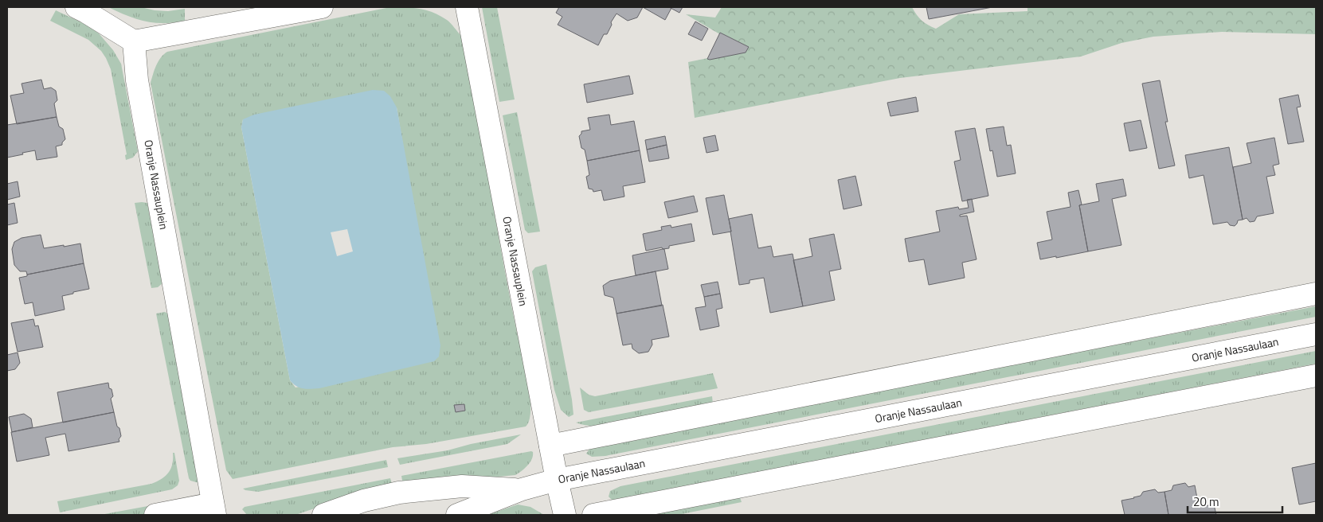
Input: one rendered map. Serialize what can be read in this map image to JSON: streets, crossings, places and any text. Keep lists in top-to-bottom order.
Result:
{
  "streets": {
    "street": ["Oranje Nassauplein", "Oranje Nassaulaan"]
  },
  "crossings": [
    ["Oranje Nassauplein", "Oranje Nassaulaan"]
  ],
  "scale_bar": "20 m"
}
